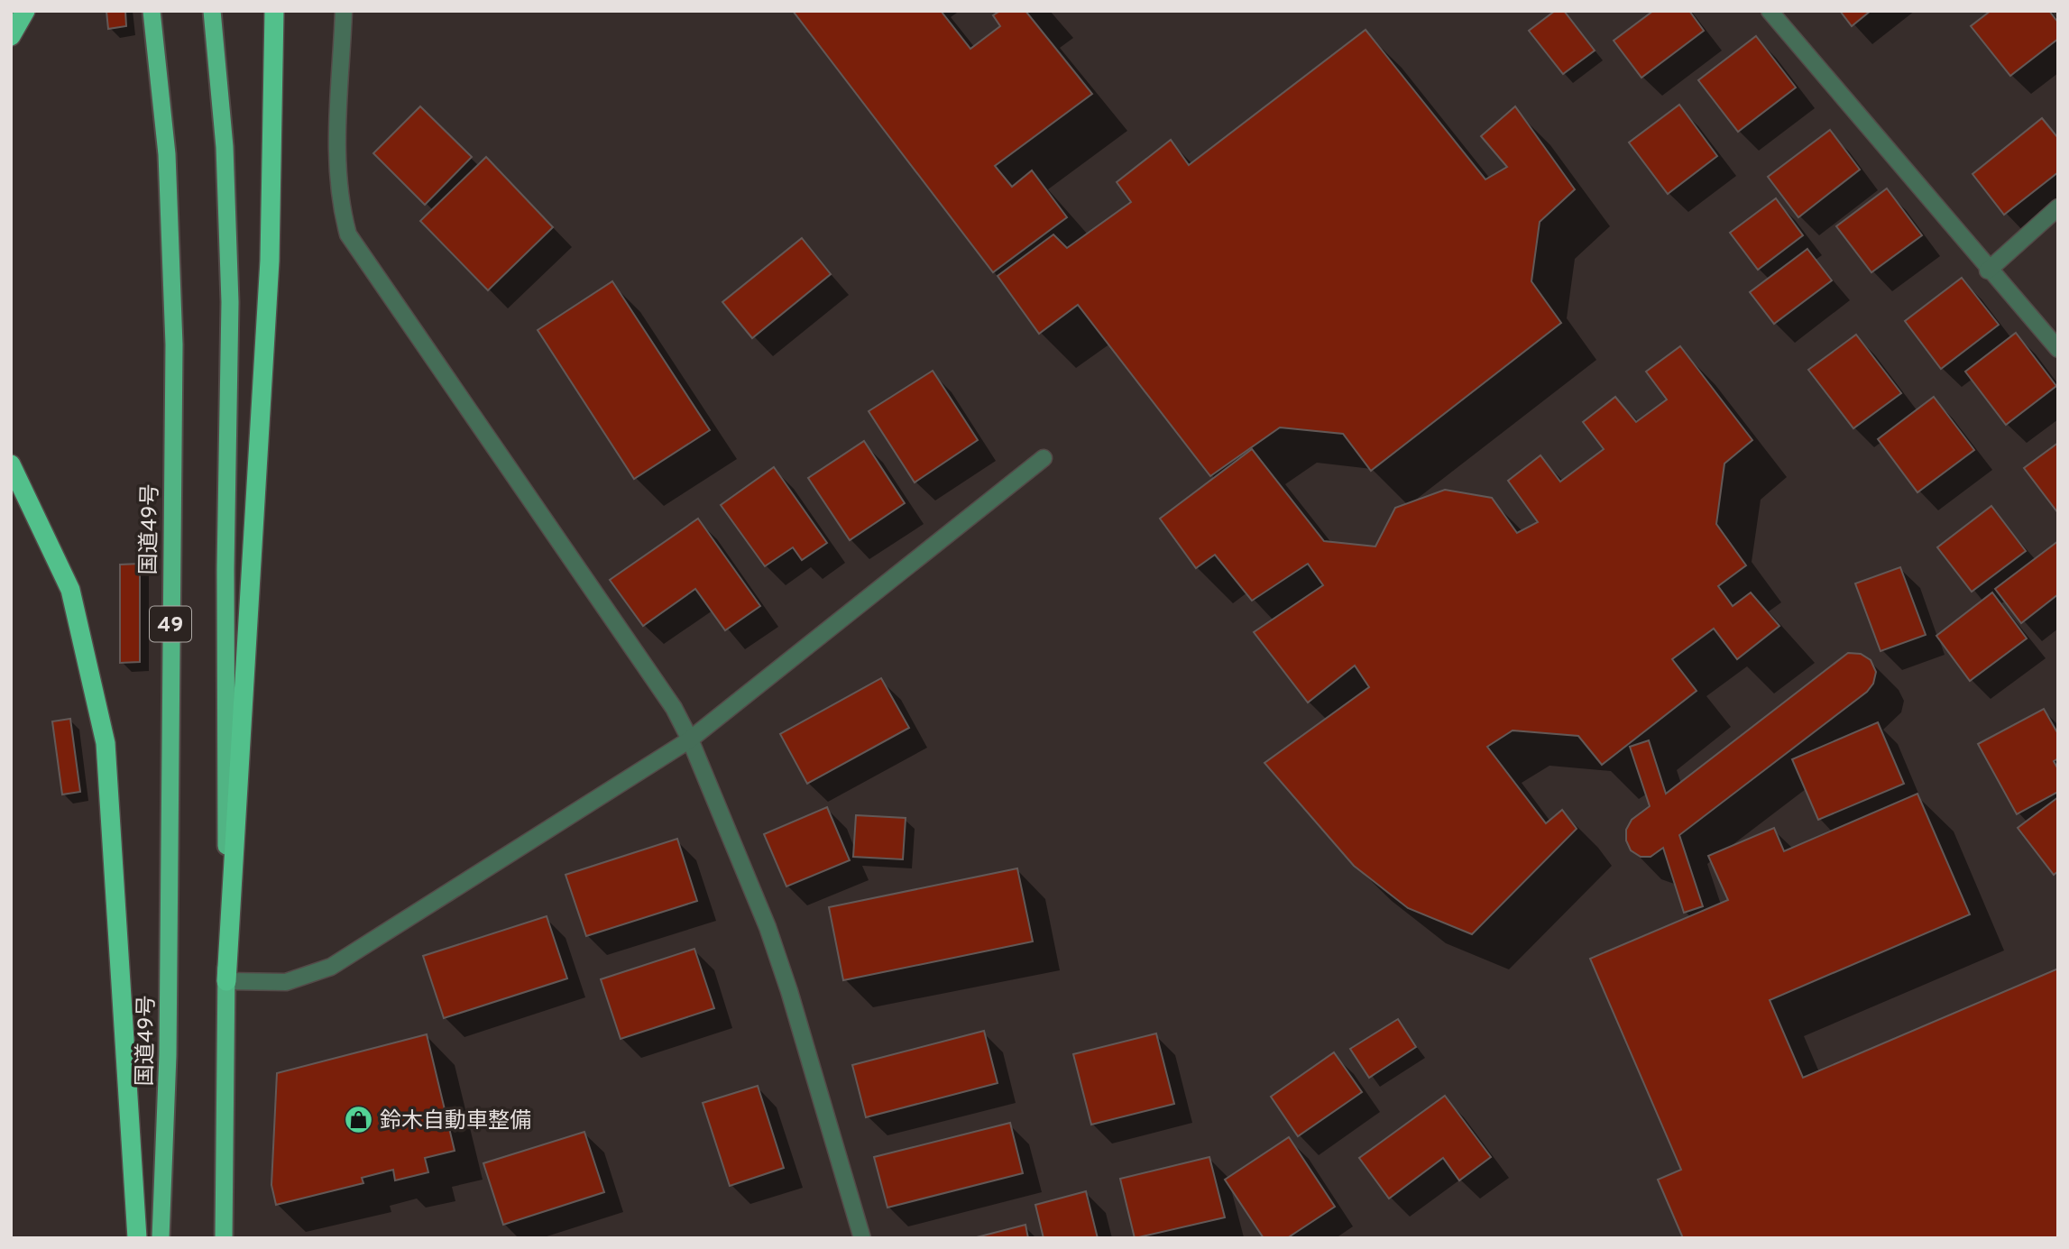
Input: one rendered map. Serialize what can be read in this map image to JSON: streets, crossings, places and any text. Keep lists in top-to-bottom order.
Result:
{
  "streets": {
    "highway": ["国道49号", "49"]
  },
  "places": {
    "shop": ["鈴木自動車整備"]
  }
}
